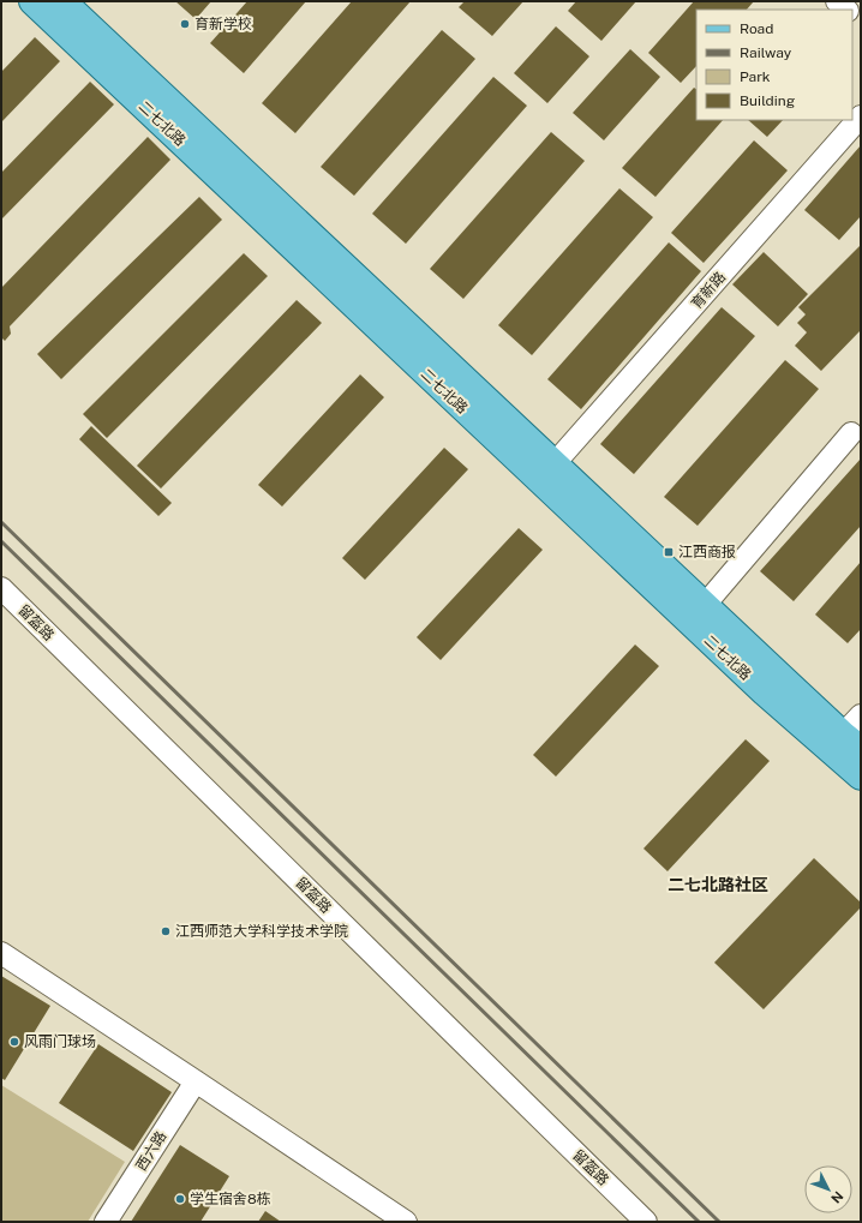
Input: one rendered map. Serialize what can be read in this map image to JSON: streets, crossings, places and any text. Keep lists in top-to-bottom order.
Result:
{
  "streets": {
    "main road": ["二七北路"],
    "street": ["育新路", "留盔路", "西六路"]
  },
  "crossings": [
    ["二七北路", "育新路"]
  ],
  "districts": ["二七北路社区"],
  "places": {
    "other": [
      "育新学校",
      "江西师范大学科学技术学院",
      "风雨门球场",
      "学生宿舍8栋"
    ],
    "transit": ["江西商报"]
  },
  "legend": [
    "Road",
    "Railway",
    "Park",
    "Building"
  ],
  "north": "bottom right"
}
